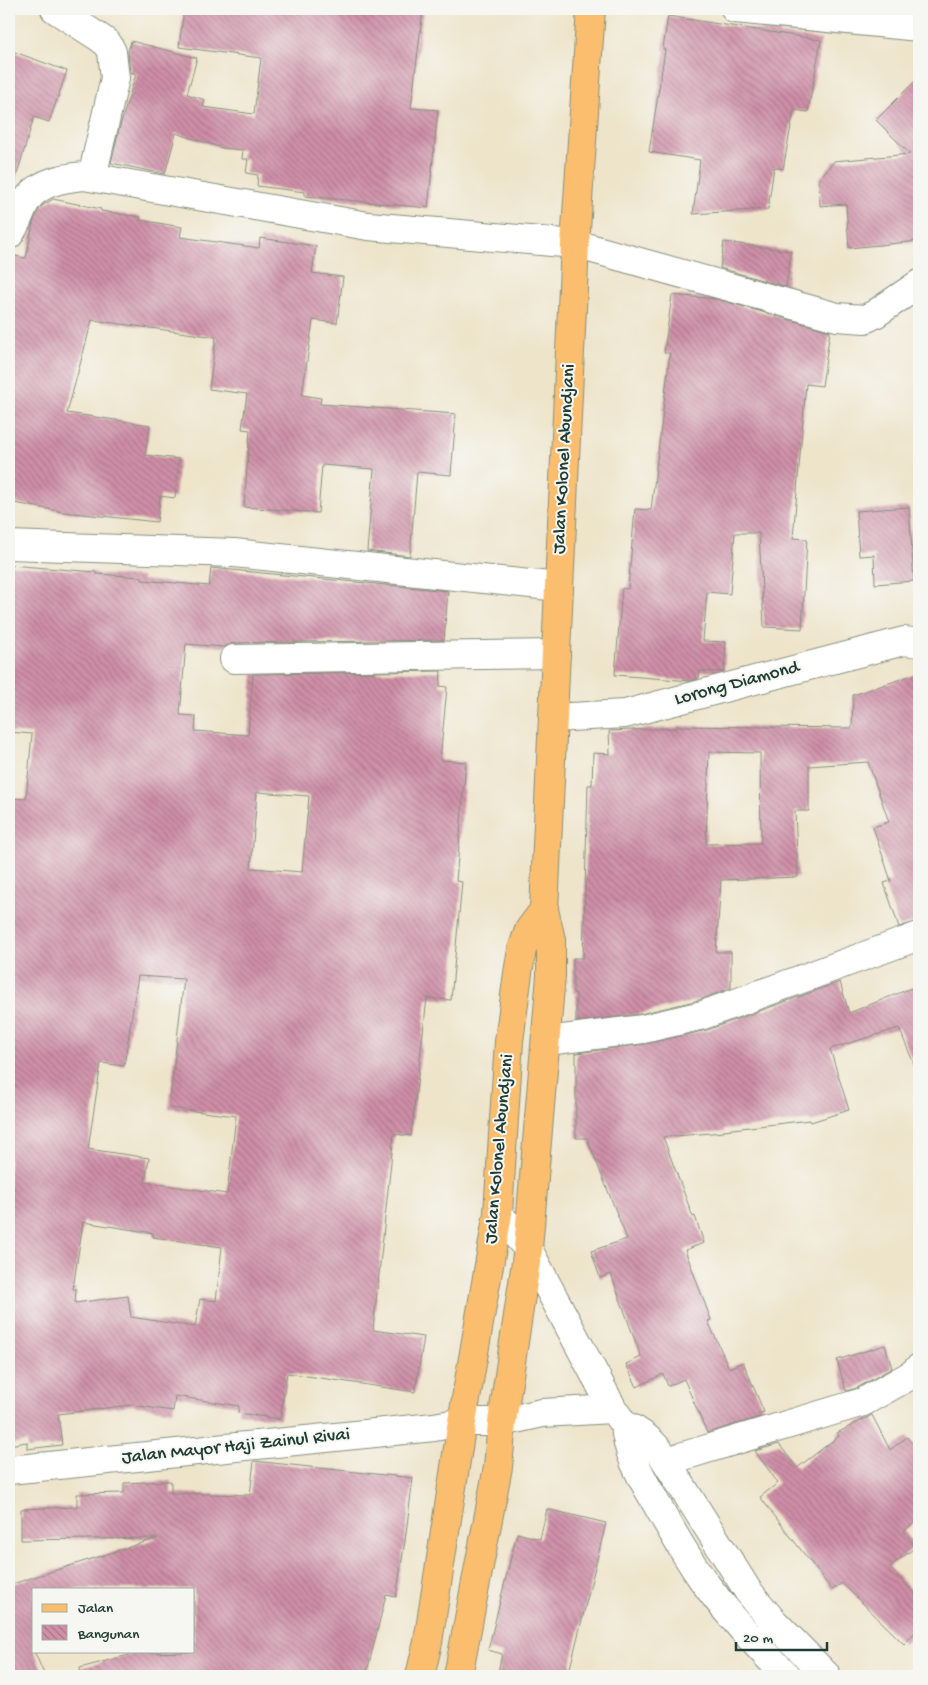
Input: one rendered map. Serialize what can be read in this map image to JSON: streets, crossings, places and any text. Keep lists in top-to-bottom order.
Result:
{
  "streets": {
    "main road": ["Jalan Kolonel Abundjani"],
    "street": ["Lorong Diamond", "Jalan Mayor Haji Zainul Rivai"]
  },
  "crossings": [
    ["Jalan Kolonel Abundjani", "Lorong Diamond"],
    ["Jalan Kolonel Abundjani", "Jalan Mayor Haji Zainul Rivai"]
  ],
  "legend": ["Jalan", "Bangunan"],
  "scale_bar": "20 m"
}
